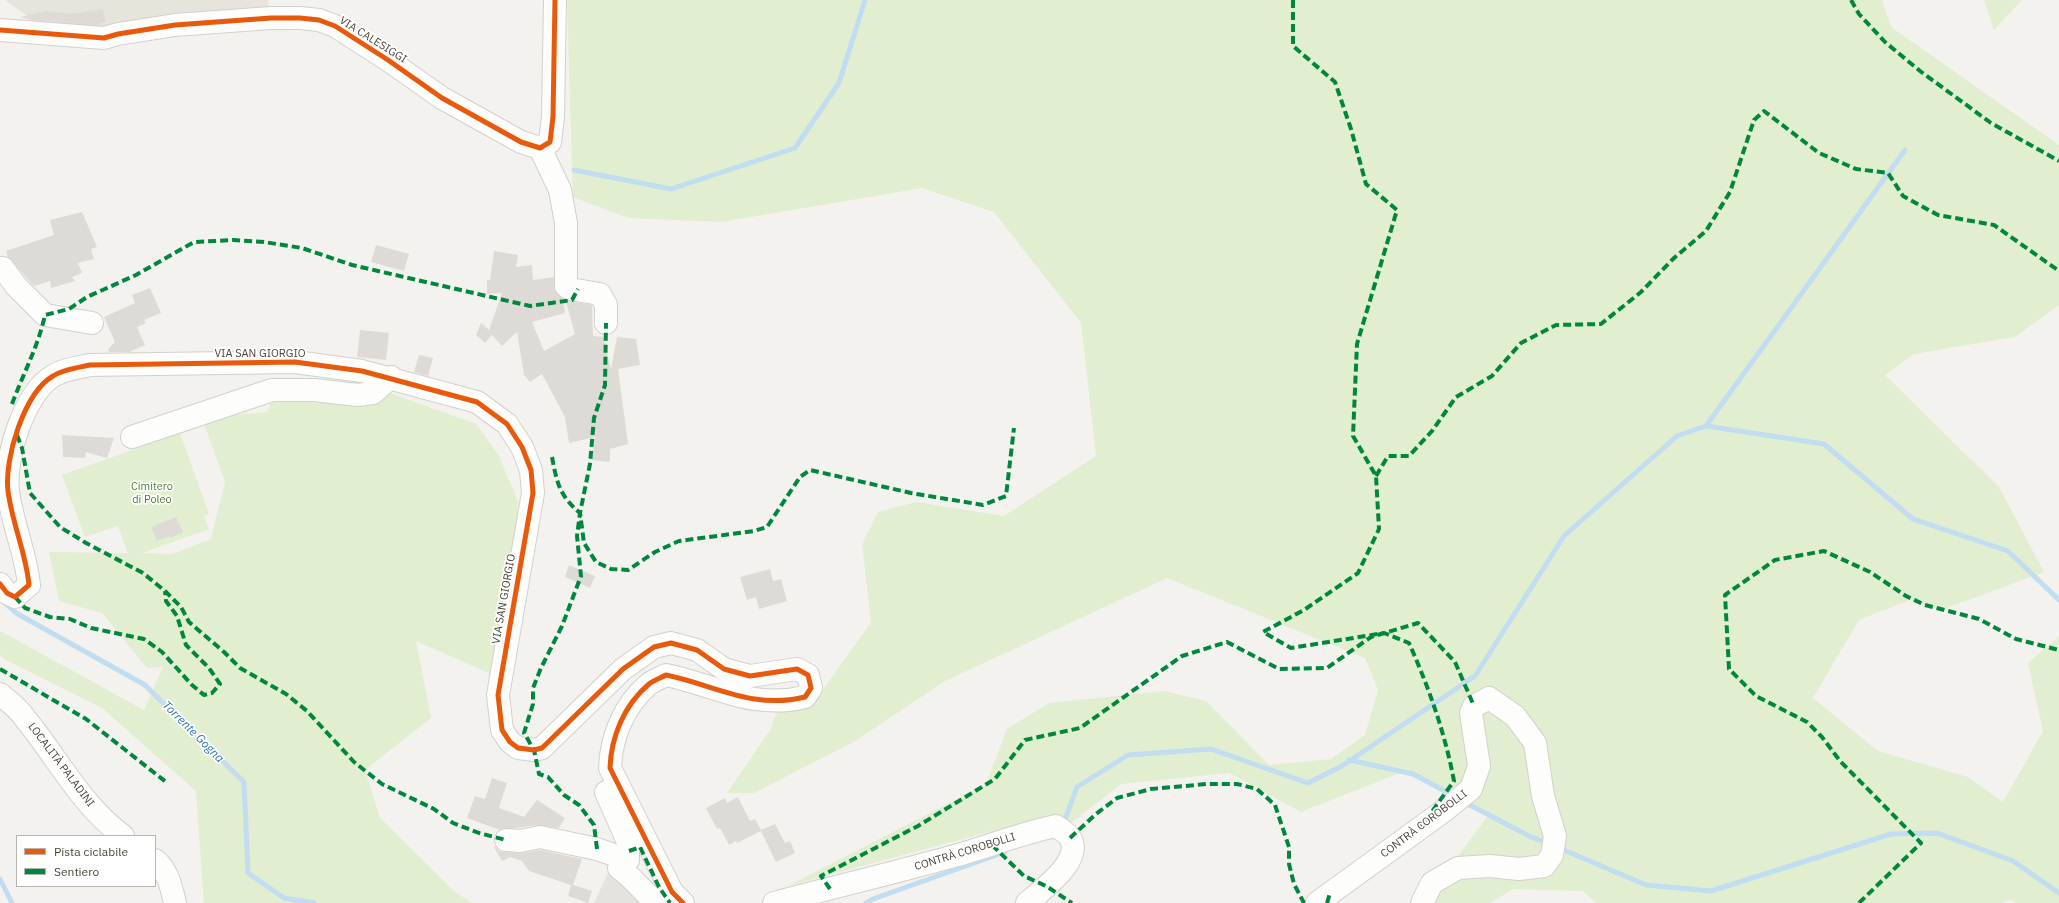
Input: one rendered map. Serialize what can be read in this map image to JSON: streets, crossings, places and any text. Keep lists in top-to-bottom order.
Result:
{
  "streets": {
    "street": [
      "VIA CALESIGGI",
      "VIA SAN GIORGIO",
      "LOCALITÀ PALADINI",
      "CONTRÀ COROBOLLI"
    ]
  },
  "water": ["Torrente Gogna"],
  "parks": ["Cimitero di Poleo"],
  "legend": ["Pista ciclabile", "Sentiero"]
}
